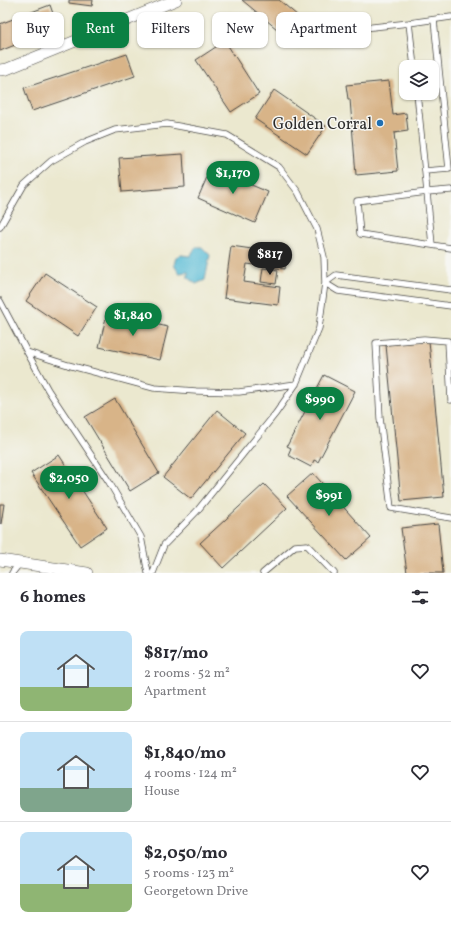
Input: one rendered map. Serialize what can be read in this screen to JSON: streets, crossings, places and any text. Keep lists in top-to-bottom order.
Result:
{
  "places": ["Golden Corral"],
  "page": {
    "chip": [
      "Buy",
      "Rent",
      "Filters",
      "New",
      "Apartment"
    ],
    "price": [
      "$1,170",
      "$817",
      "$1,840",
      "$990",
      "$2,050",
      "$991"
    ],
    "heading": "6 homes",
    "list": [
      {
        "name": "$817/mo",
        "note": "2 rooms · 52 m² · Apartment"
      },
      {
        "name": "$1,840/mo",
        "note": "4 rooms · 124 m² · House"
      },
      {
        "name": "$2,050/mo",
        "note": "5 rooms · 123 m² · Georgetown Drive"
      }
    ]
  }
}
